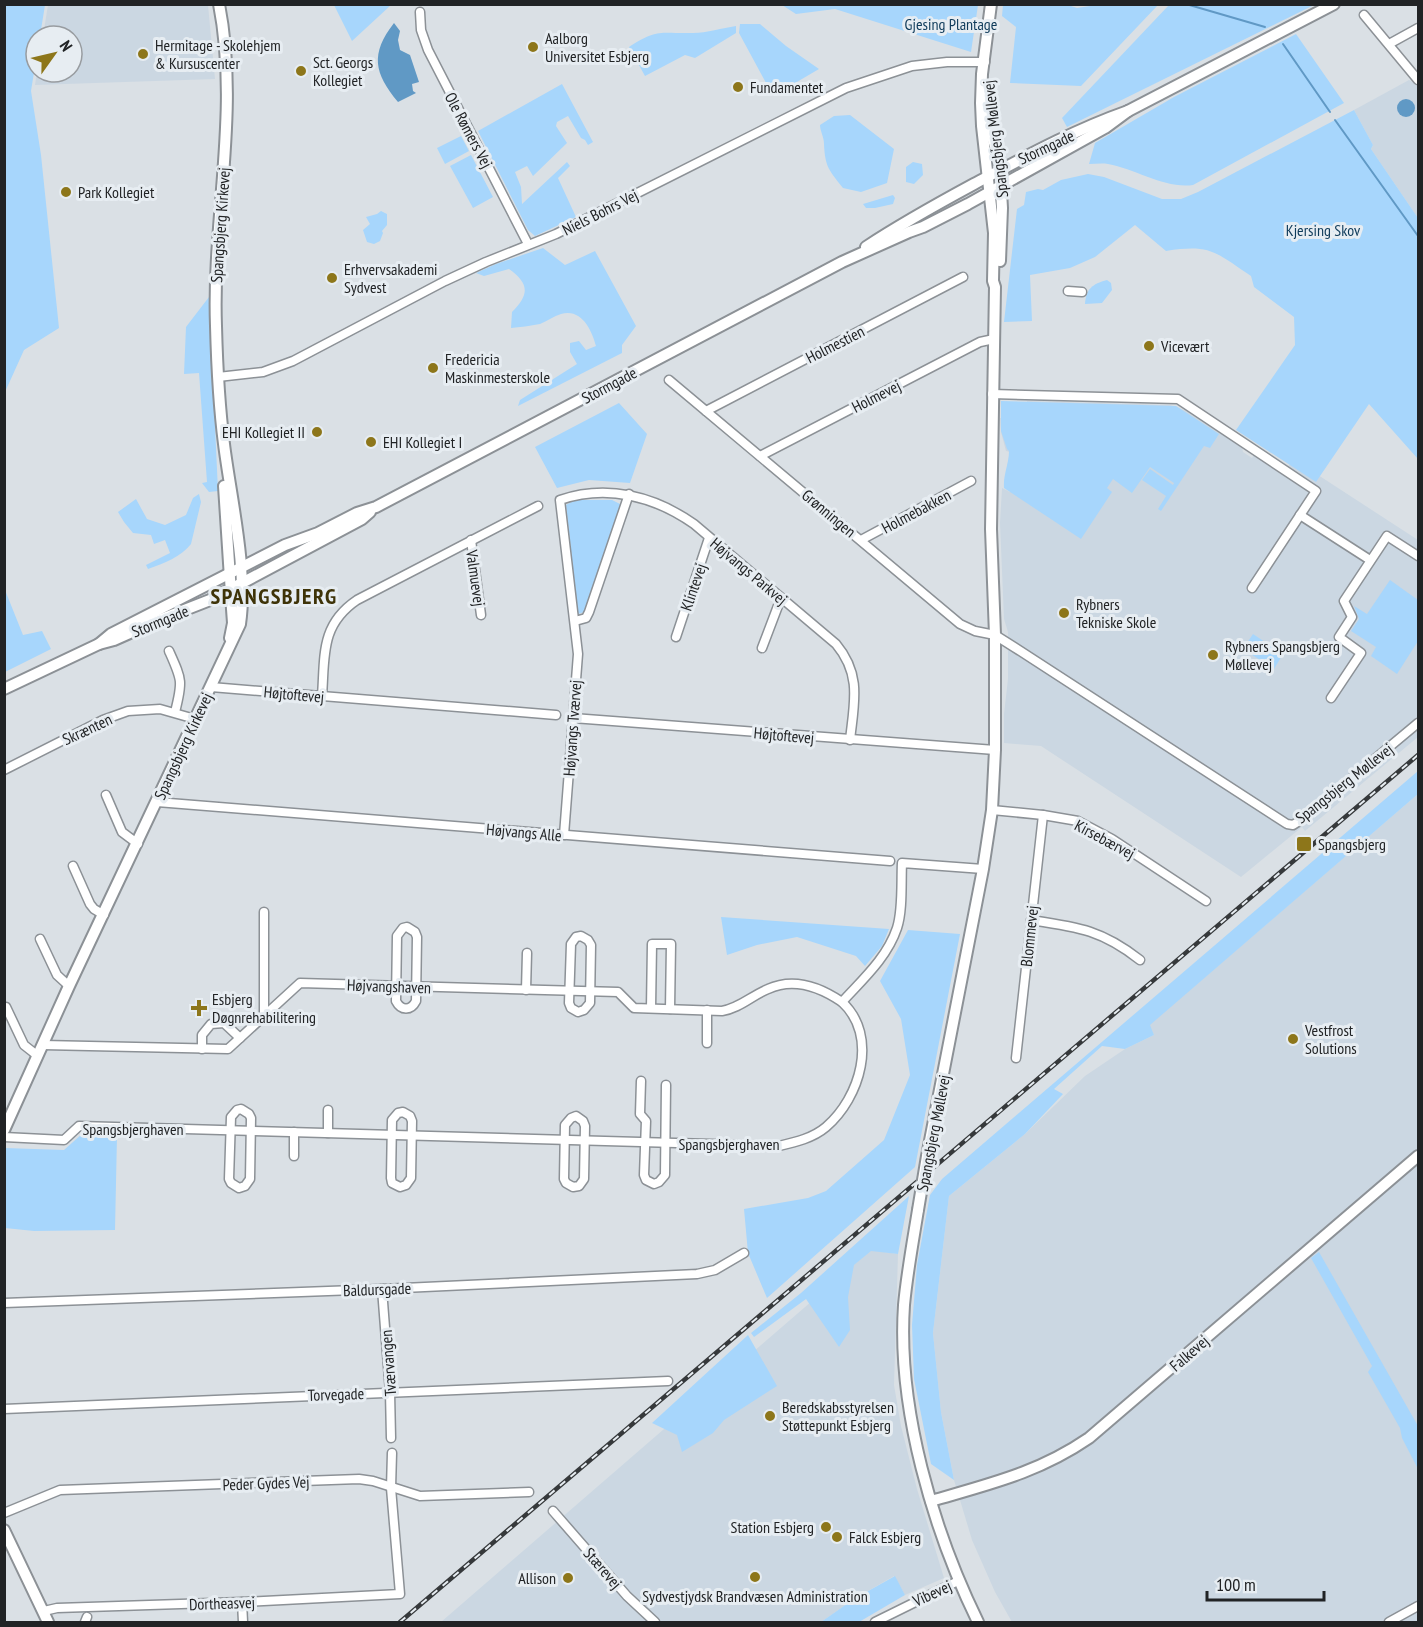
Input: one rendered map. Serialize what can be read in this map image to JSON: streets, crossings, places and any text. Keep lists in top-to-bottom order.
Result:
{
  "streets": {
    "street": [
      "Ole Rømers Vej",
      "Spangsbjerg Møllevej",
      "Stormgade",
      "Niels Bohrs Vej",
      "Spangsbjerg Kirkevej",
      "Holmestien",
      "Holmevej",
      "Holmebakken",
      "Grønningen",
      "Højvangs Parkvej",
      "Valmuevej",
      "Klintevej",
      "Højtoftevej",
      "Højvangs Tværvej",
      "Skrænten",
      "Højvangs Alle",
      "Kirsebærvej",
      "Blommevej",
      "Højvangshaven",
      "Spangsbjerghaven",
      "Baldursgade",
      "Falkevej",
      "Tværvangen",
      "Torvegade",
      "Peder Gydes Vej",
      "Stærevej",
      "Vibevej",
      "Dortheasvej"
    ]
  },
  "crossings": [
    ["Ole Rømers Vej", "Niels Bohrs Vej"],
    ["Spangsbjerg Møllevej", "Stormgade"],
    ["Spangsbjerg Møllevej", "Niels Bohrs Vej"],
    ["Spangsbjerg Møllevej", "Holmevej"],
    ["Spangsbjerg Møllevej", "Grønningen"],
    ["Spangsbjerg Møllevej", "Højtoftevej"],
    ["Spangsbjerg Møllevej", "Kirsebærvej"],
    ["Spangsbjerg Møllevej", "Falkevej"],
    ["Spangsbjerg Møllevej", "Vibevej"],
    ["Stormgade", "Spangsbjerg Kirkevej"],
    ["Niels Bohrs Vej", "Spangsbjerg Kirkevej"],
    ["Spangsbjerg Kirkevej", "Højtoftevej"],
    ["Spangsbjerg Kirkevej", "Skrænten"],
    ["Spangsbjerg Kirkevej", "Højvangs Alle"],
    ["Spangsbjerg Kirkevej", "Højvangshaven"],
    ["Holmestien", "Grønningen"],
    ["Holmevej", "Grønningen"],
    ["Holmebakken", "Grønningen"],
    ["Højvangs Parkvej", "Klintevej"],
    ["Højvangs Parkvej", "Højtoftevej"],
    ["Højvangs Parkvej", "Højvangs Tværvej"],
    ["Højtoftevej", "Højvangs Tværvej"],
    ["Højvangs Tværvej", "Højvangs Alle"],
    ["Kirsebærvej", "Blommevej"],
    ["Højvangshaven", "Spangsbjerghaven"],
    ["Baldursgade", "Tværvangen"],
    ["Tværvangen", "Torvegade"],
    ["Peder Gydes Vej", "Dortheasvej"]
  ],
  "districts": ["SPANGSBJERG"],
  "parks": ["Gjesing Plantage", "Kjersing Skov"],
  "places": {
    "other": [
      "Aalborg Universitet Esbjerg",
      "Hermitage - Skolehjem & Kursuscenter",
      "Sct. Georgs Kollegiet",
      "Fundamentet",
      "Park Kollegiet",
      "Erhvervsakademi Sydvest",
      "Vicevært",
      "Fredericia Maskinmesterskole",
      "EHI Kollegiet II",
      "EHI Kollegiet I",
      "Rybners Tekniske Skole",
      "Rybners Spangsbjerg Møllevej",
      "Vestfrost Solutions",
      "Beredskabsstyrelsen Støttepunkt Esbjerg",
      "Station Esbjerg",
      "Falck Esbjerg",
      "Sydvestjydsk Brandvæsen Administration",
      "Allison"
    ],
    "transit": ["Spangsbjerg"],
    "health": ["Esbjerg Døgnrehabilitering"]
  },
  "scale_bar": "100 m",
  "north": "top right"
}
